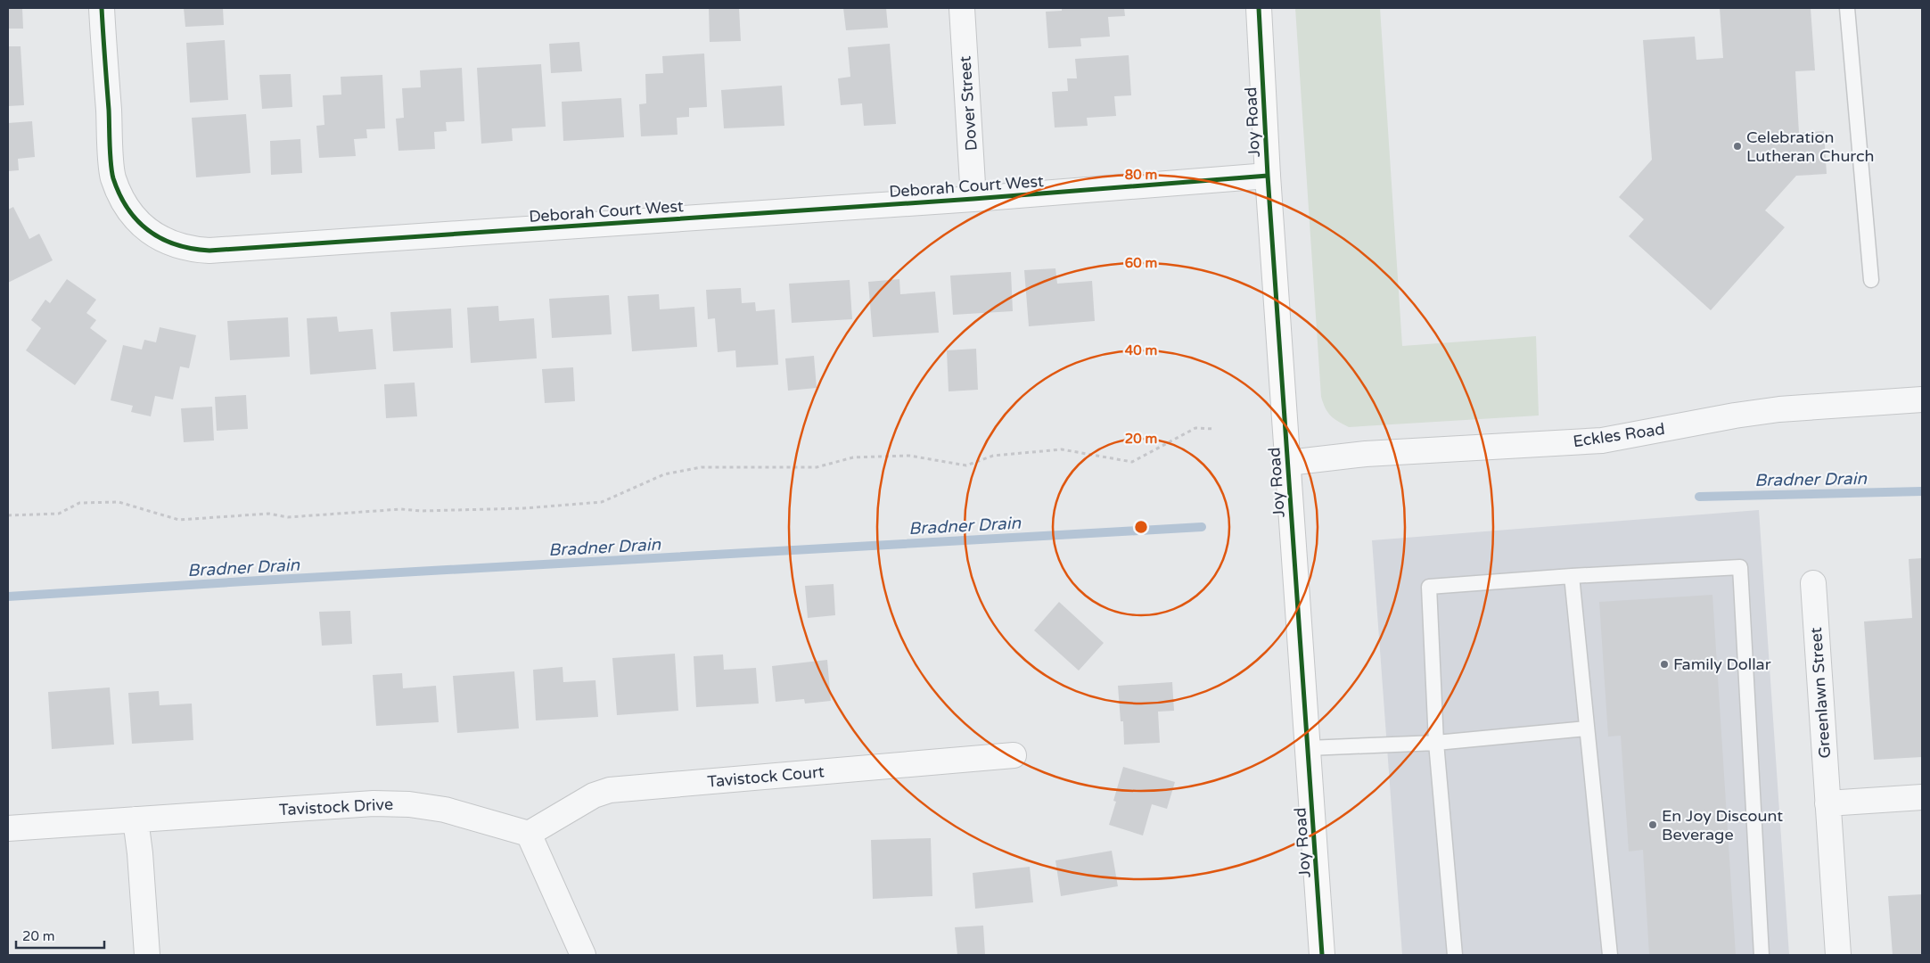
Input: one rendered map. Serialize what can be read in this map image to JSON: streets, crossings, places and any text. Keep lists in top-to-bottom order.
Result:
{
  "streets": {
    "street": [
      "Dover Street",
      "Joy Road",
      "Deborah Court West",
      "Eckles Road",
      "Greenlawn Street",
      "Tavistock Court",
      "Tavistock Drive"
    ]
  },
  "crossings": [
    ["Dover Street", "Deborah Court West"],
    ["Joy Road", "Deborah Court West"],
    ["Joy Road", "Eckles Road"],
    ["Tavistock Court", "Tavistock Drive"]
  ],
  "water": ["Bradner Drain"],
  "places": ["Celebration Lutheran Church", "Family Dollar", "En Joy Discount Beverage"],
  "scale_bar": "20 m",
  "rings": [
    "80 m",
    "60 m",
    "40 m",
    "20 m"
  ]
}
